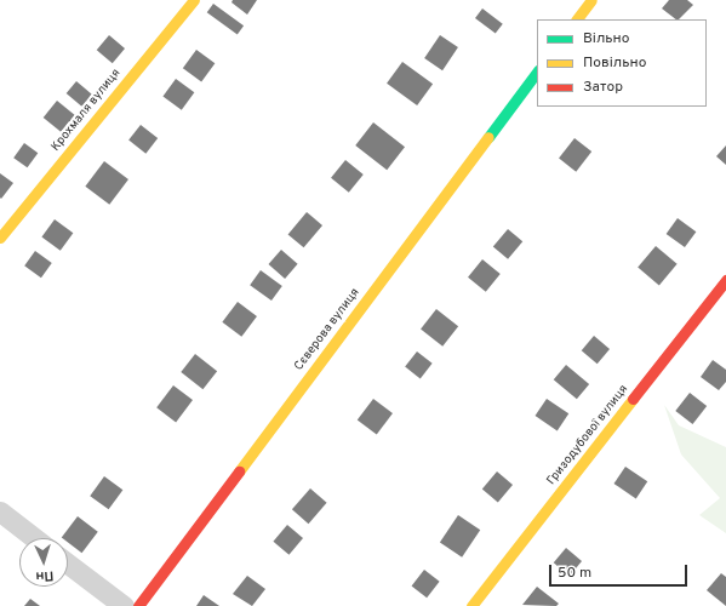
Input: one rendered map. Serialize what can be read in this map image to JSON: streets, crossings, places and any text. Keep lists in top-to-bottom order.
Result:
{
  "streets": {
    "street": ["Крохмаля вулиця", "Сєверова вулиця", "Гризодубової вулиця"]
  },
  "legend": ["Вільно", "Повільно", "Затор"],
  "scale_bar": "50 m",
  "north": "bottom"
}
